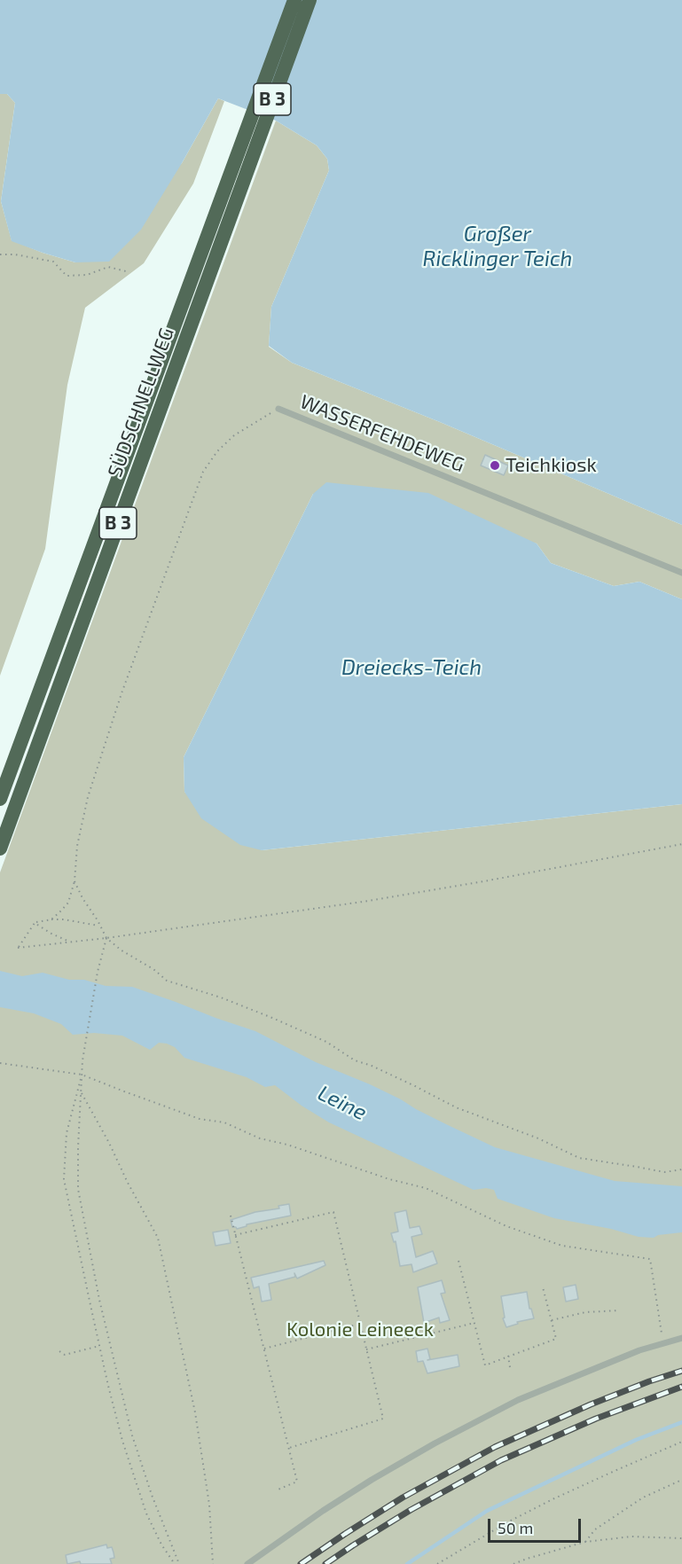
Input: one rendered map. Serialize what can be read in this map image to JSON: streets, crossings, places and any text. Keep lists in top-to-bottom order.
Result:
{
  "streets": {
    "highway": ["B 3", "SÜDSCHNELLWEG"],
    "lane": ["WASSERFEHDEWEG"]
  },
  "water": ["Großer Ricklinger Teich", "Dreiecks-Teich", "Leine"],
  "parks": ["Kolonie Leineeck"],
  "places": ["Teichkiosk"],
  "scale_bar": "50 m"
}
